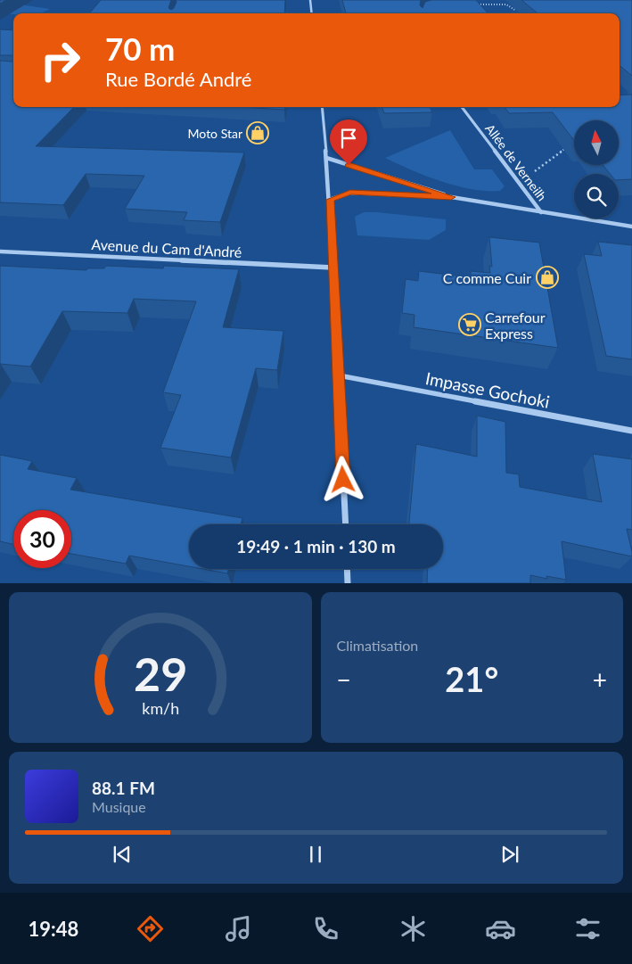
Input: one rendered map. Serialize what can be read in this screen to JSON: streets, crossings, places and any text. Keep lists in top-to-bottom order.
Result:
{
  "streets": {
    "street": ["Allée de Verneilh", "Avenue du Cam d'André", "Impasse Gochoki"]
  },
  "places": {
    "shop": ["Moto Star", "C comme Cuir"],
    "supermarket": ["Carrefour Express"]
  },
  "north": "top",
  "page": {
    "turn": ["70 m", "Rue Bordé André"],
    "limit": "30",
    "trip": "19:49 · 1 min · 130 m",
    "tile": "Climatisation",
    "heat": ["−", "21°", "+"],
    "song": ["88.1 FM", "Musique"],
    "tabs": "19:48",
    "gauge": ["29", "km/h"]
  }
}
